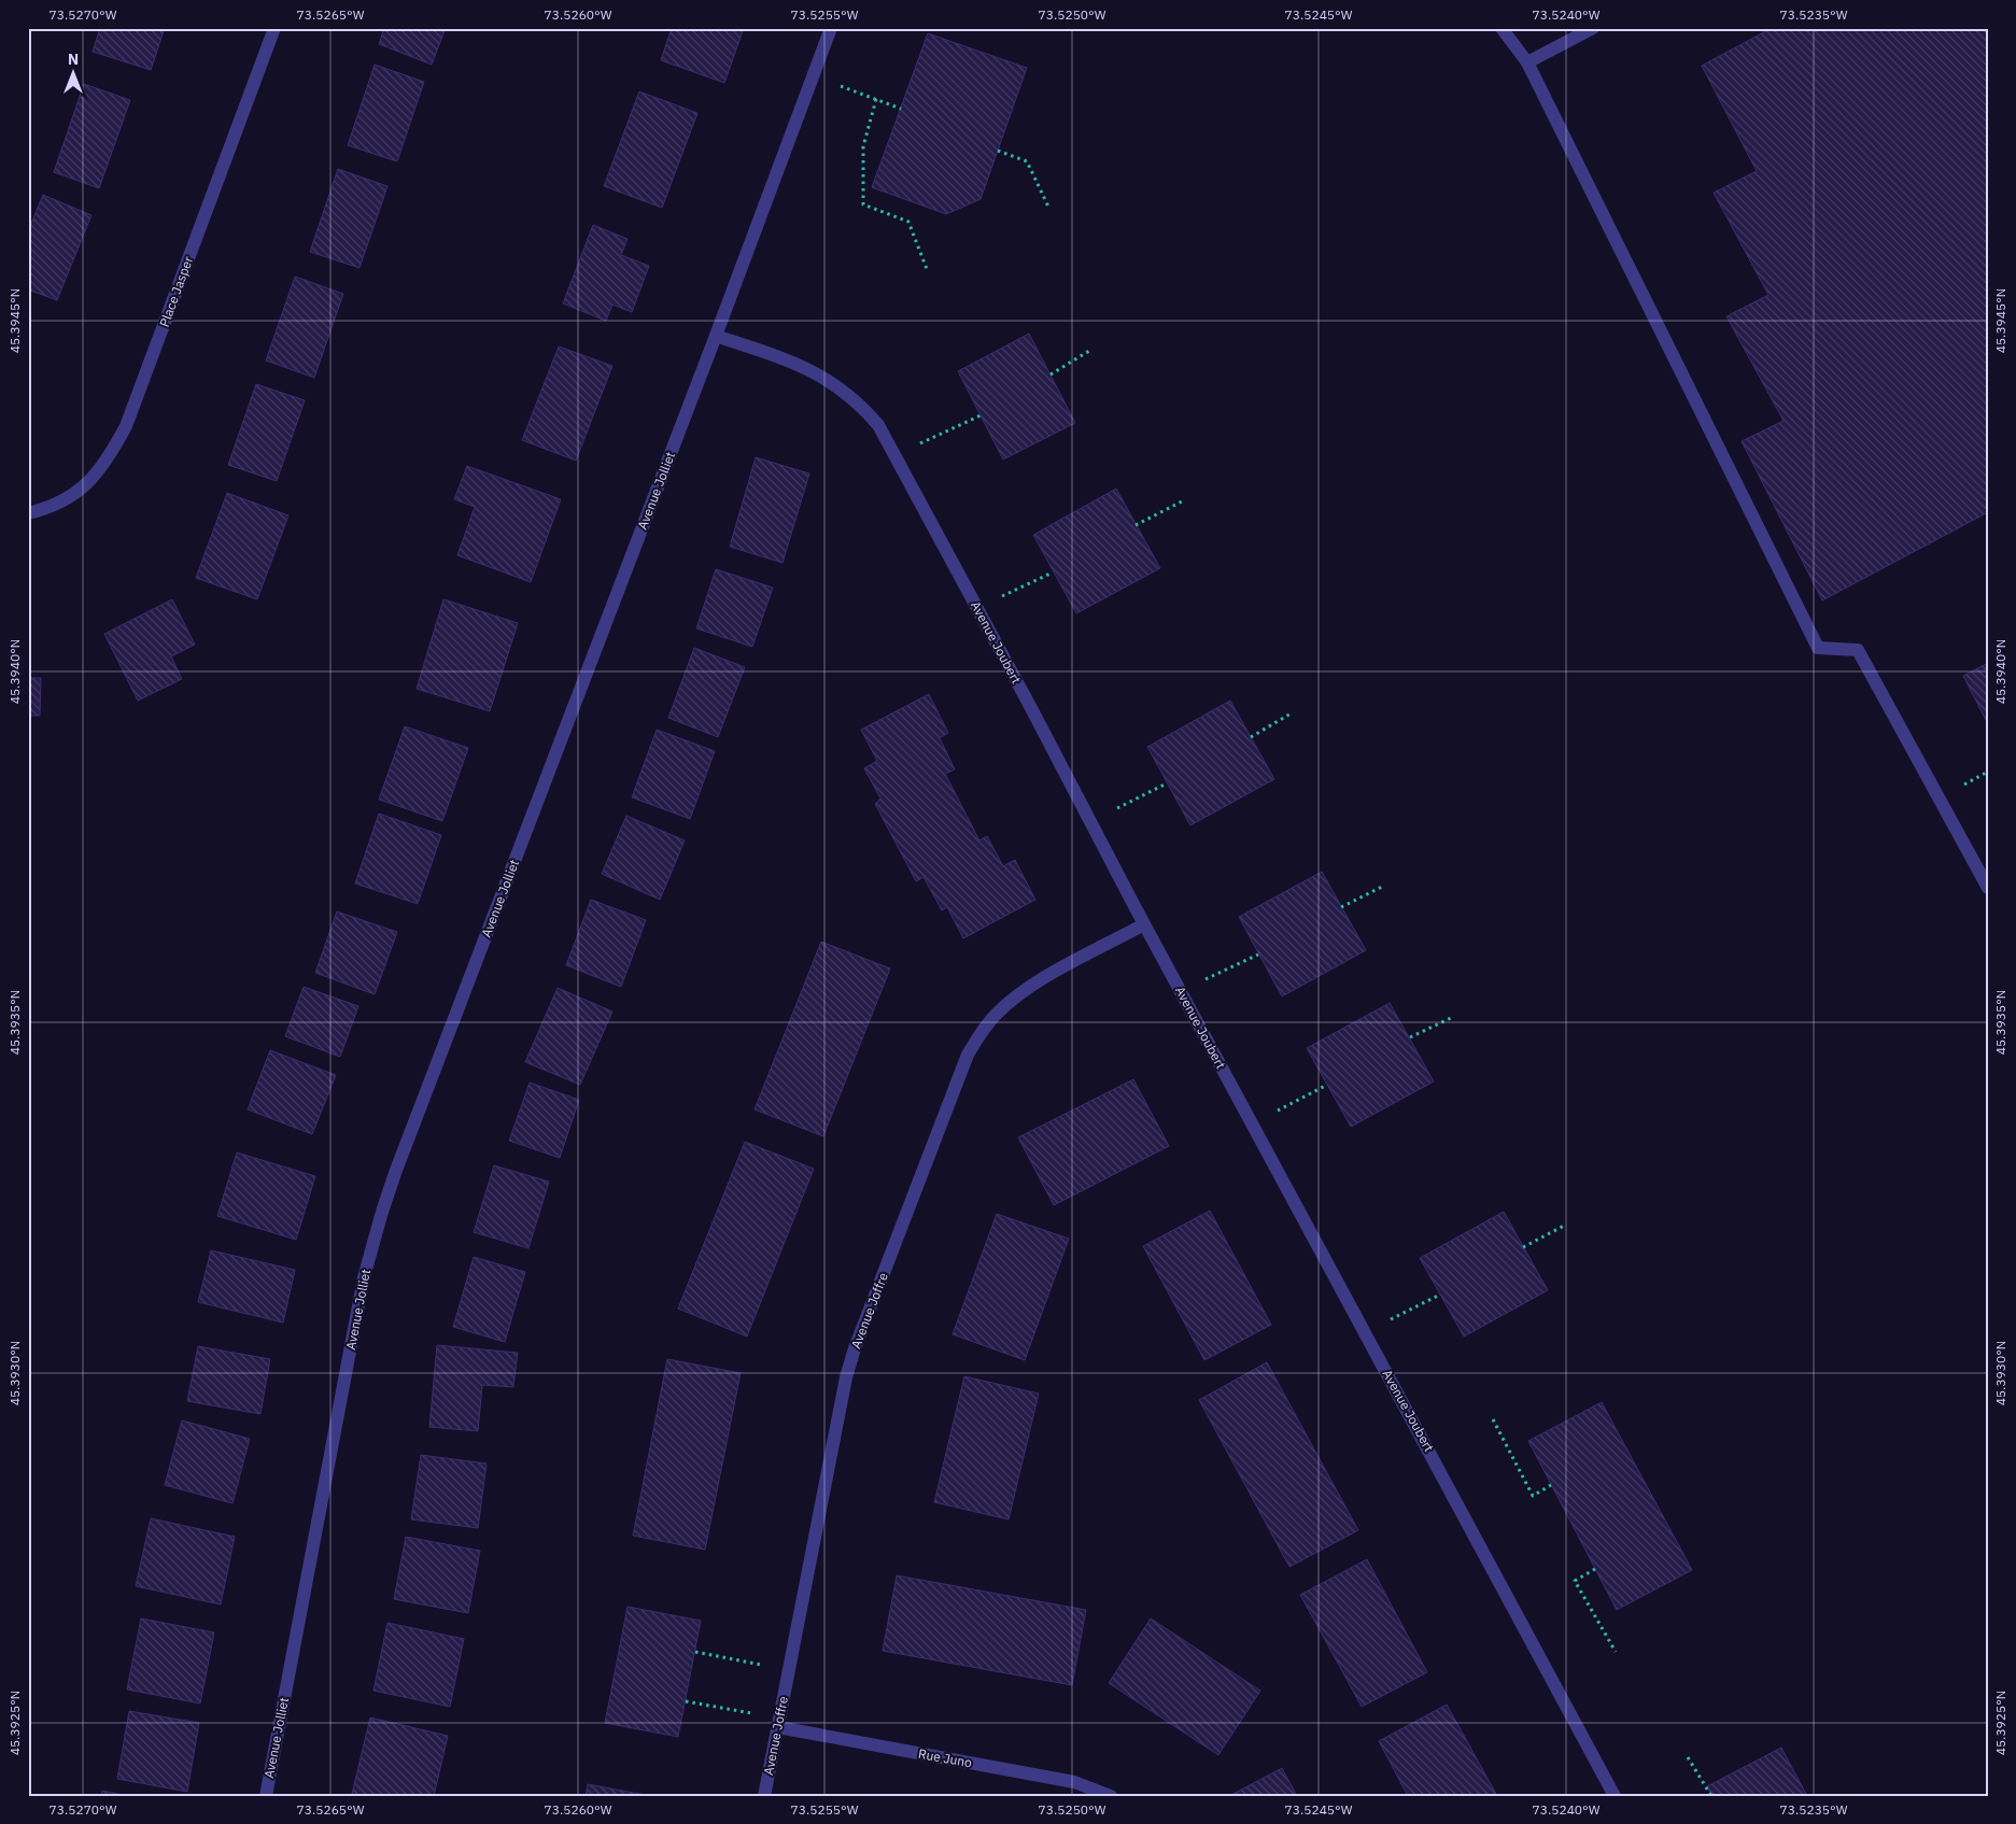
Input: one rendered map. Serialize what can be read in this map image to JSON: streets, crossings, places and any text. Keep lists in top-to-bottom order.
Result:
{
  "streets": {
    "street": [
      "Place Jasper",
      "Avenue Jolliet",
      "Avenue Joubert",
      "Avenue Joffre",
      "Rue Juno"
    ]
  },
  "crossings": [
    ["Avenue Jolliet", "Avenue Joubert"],
    ["Avenue Joubert", "Avenue Joffre"],
    ["Avenue Joffre", "Rue Juno"]
  ],
  "north": "top",
  "coordinates": [
    "73.5270°W",
    "73.5265°W",
    "73.5260°W",
    "73.5255°W",
    "73.5250°W",
    "73.5245°W",
    "73.5240°W",
    "73.5235°W",
    "45.3945°N",
    "45.3940°N",
    "45.3935°N",
    "45.3930°N",
    "45.3925°N"
  ]
}
